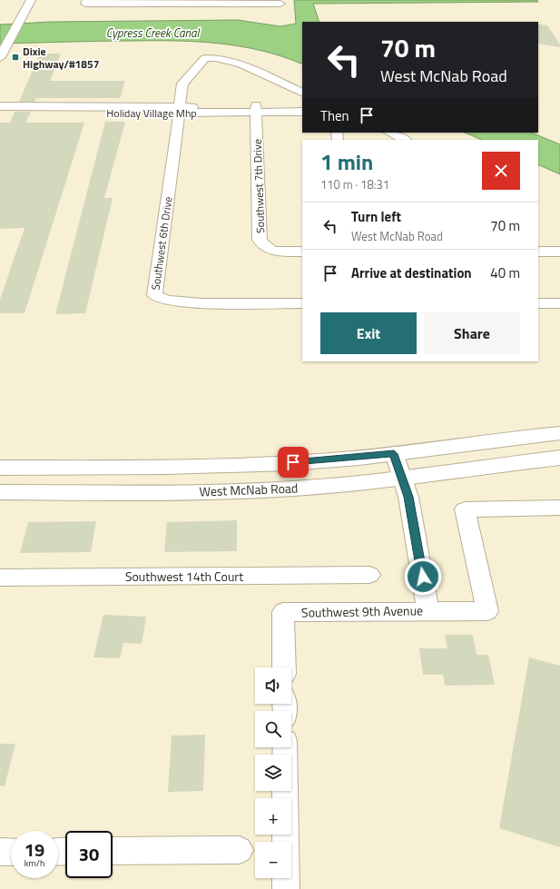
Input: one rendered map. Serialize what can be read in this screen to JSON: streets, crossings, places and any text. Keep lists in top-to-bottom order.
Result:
{
  "streets": {
    "main road": ["West McNab Road"],
    "street": [
      "Holiday Village Mhp",
      "Southwest 7th Drive",
      "Southwest 6th Drive",
      "Southwest 14th Court",
      "Southwest 9th Avenue"
    ]
  },
  "crossings": [
    ["Holiday Village Mhp", "Southwest 7th Drive"],
    ["Holiday Village Mhp", "Southwest 6th Drive"],
    ["West McNab Road", "Southwest 9th Avenue"]
  ],
  "water": ["Cypress Creek Canal"],
  "places": {
    "transit": ["Dixie Highway/#1857"]
  },
  "page": {
    "turn": ["70 m", "West McNab Road"],
    "then": "Then",
    "heading": ["1 min", "110 m · 18:31"],
    "list": [
      {
        "name": "Turn left",
        "note": "West McNab Road",
        "value": "70 m"
      },
      {
        "name": "Arrive at destination",
        "value": "40 m"
      }
    ],
    "buttons": ["Exit", "Share"],
    "map_buttons": ["+", "−"],
    "speed": "19 km/h",
    "limit": "30"
  }
}
